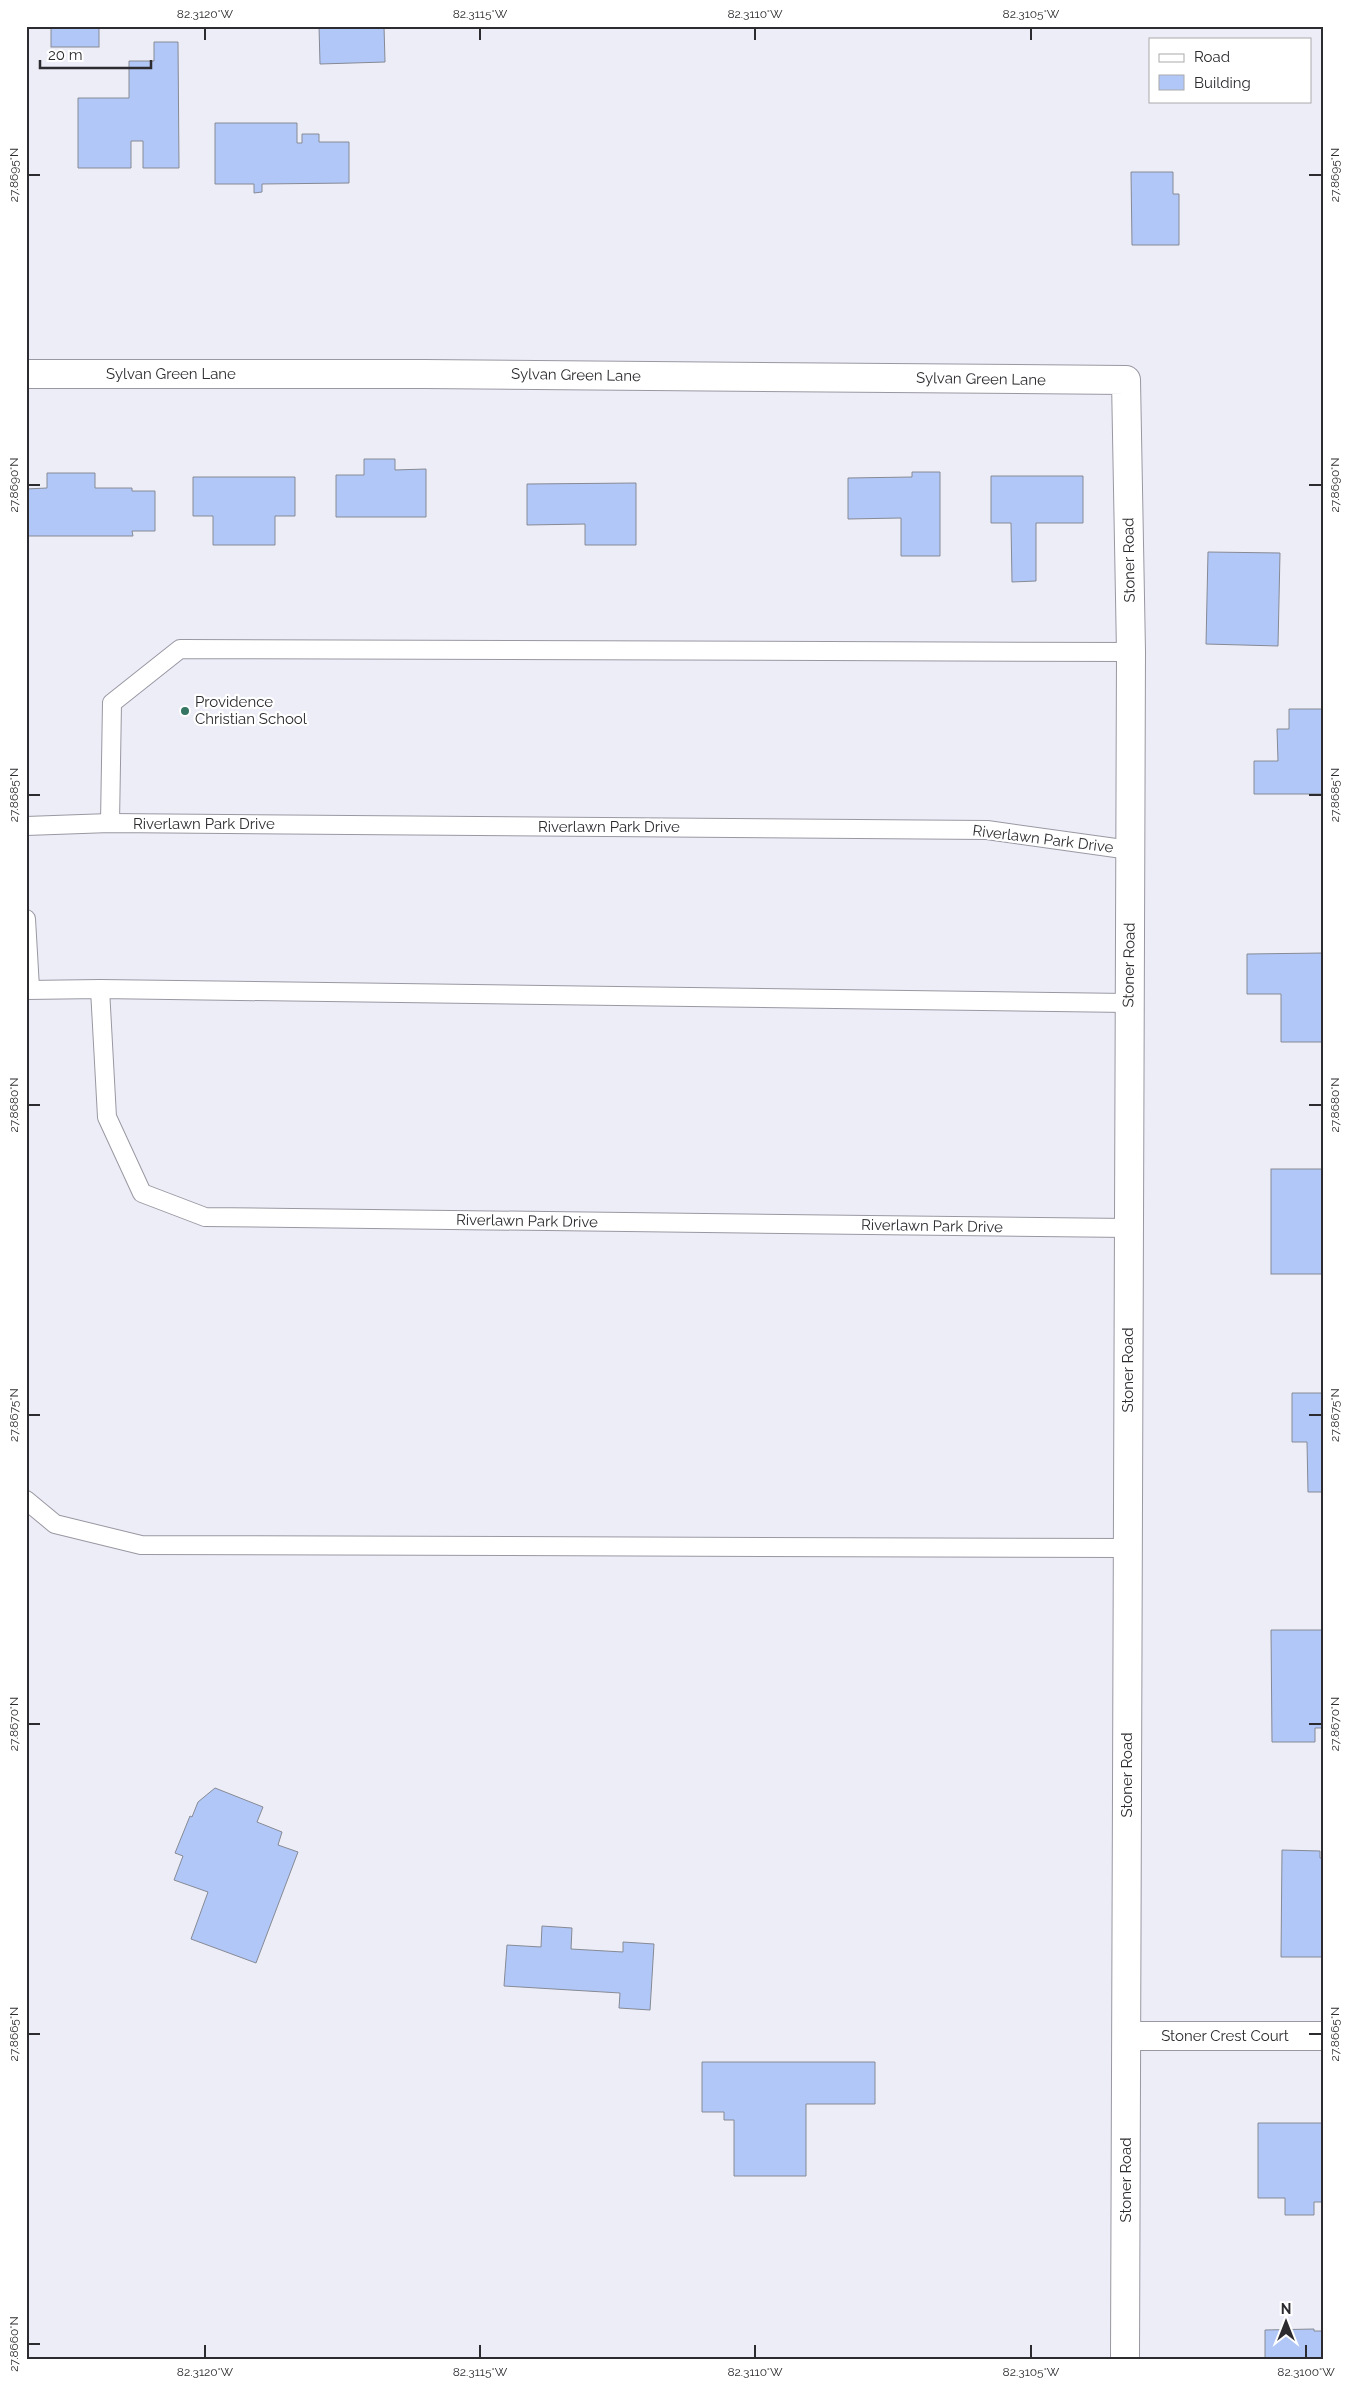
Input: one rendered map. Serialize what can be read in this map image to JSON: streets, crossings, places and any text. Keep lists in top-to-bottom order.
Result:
{
  "streets": {
    "street": ["Sylvan Green Lane", "Stoner Road", "Stoner Crest Court"],
    "lane": ["Riverlawn Park Drive"]
  },
  "crossings": [
    ["Sylvan Green Lane", "Stoner Road"],
    ["Stoner Road", "Riverlawn Park Drive"],
    ["Stoner Road", "Stoner Crest Court"]
  ],
  "places": ["Providence Christian School"],
  "legend": ["Road", "Building"],
  "scale_bar": "20 m",
  "north": "top",
  "coordinates": [
    "82.3120°W",
    "82.3115°W",
    "82.3110°W",
    "82.3105°W",
    "27.8695°N",
    "27.8690°N",
    "27.8685°N",
    "27.8680°N",
    "27.8675°N",
    "27.8670°N",
    "27.8665°N",
    "27.8660°N",
    "82.3100°W"
  ]
}
